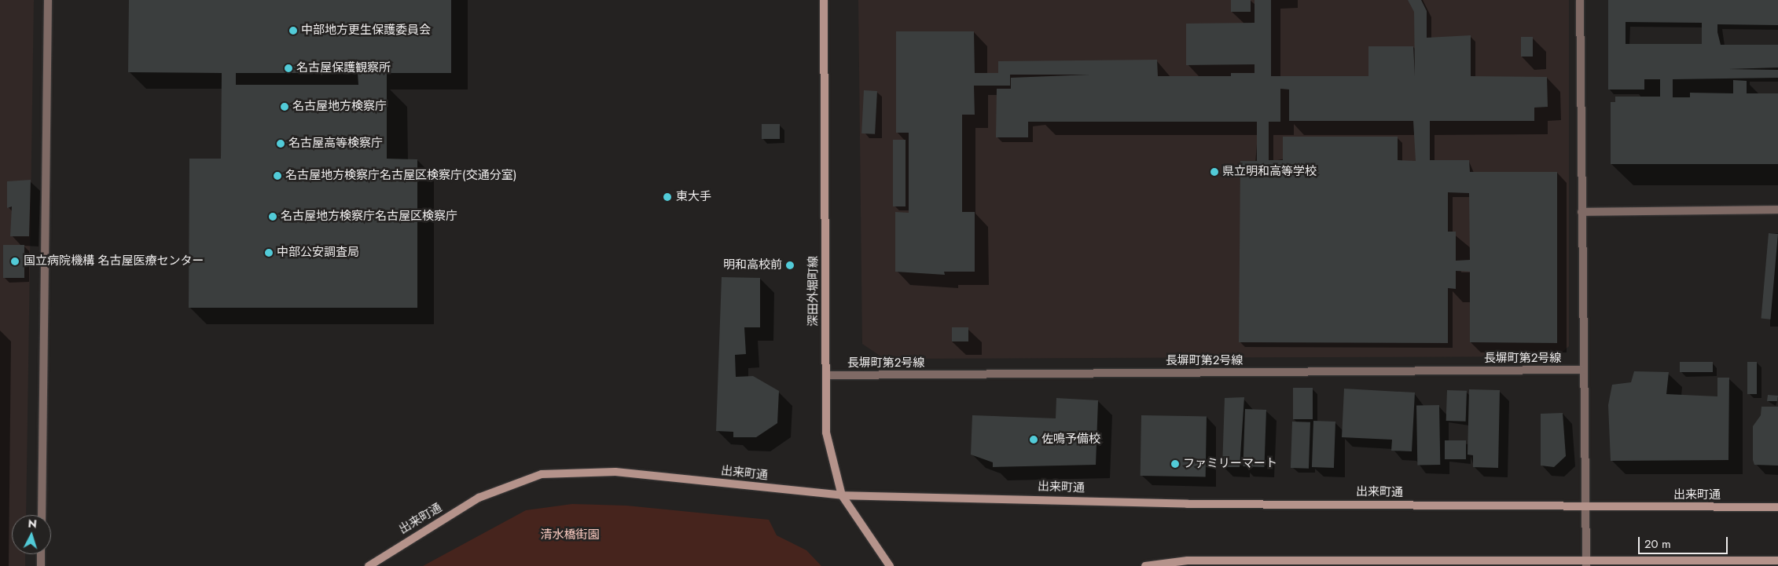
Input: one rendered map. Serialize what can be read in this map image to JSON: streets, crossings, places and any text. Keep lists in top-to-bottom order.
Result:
{
  "streets": {
    "main road": ["深田外堀町線", "出来町通"],
    "street": ["長塀町第２号線"]
  },
  "crossings": [
    ["深田外堀町線", "長塀町第２号線"],
    ["深田外堀町線", "出来町通"]
  ],
  "parks": ["清水橋街園"],
  "places": [
    "中部地方更生保護委員会",
    "名古屋保護観察所",
    "名古屋地方検察庁",
    "名古屋高等検察庁",
    "県立明和高等学校",
    "名古屋地方検察庁名古屋区検察庁(交通分室)",
    "東大手",
    "名古屋地方検察庁名古屋区検察庁",
    "中部公安調査局",
    "国立病院機構 名古屋医療センター",
    "明和高校前",
    "佐鳴予備校",
    "ファミリーマート"
  ],
  "scale_bar": "20 m",
  "north": "top"
}
